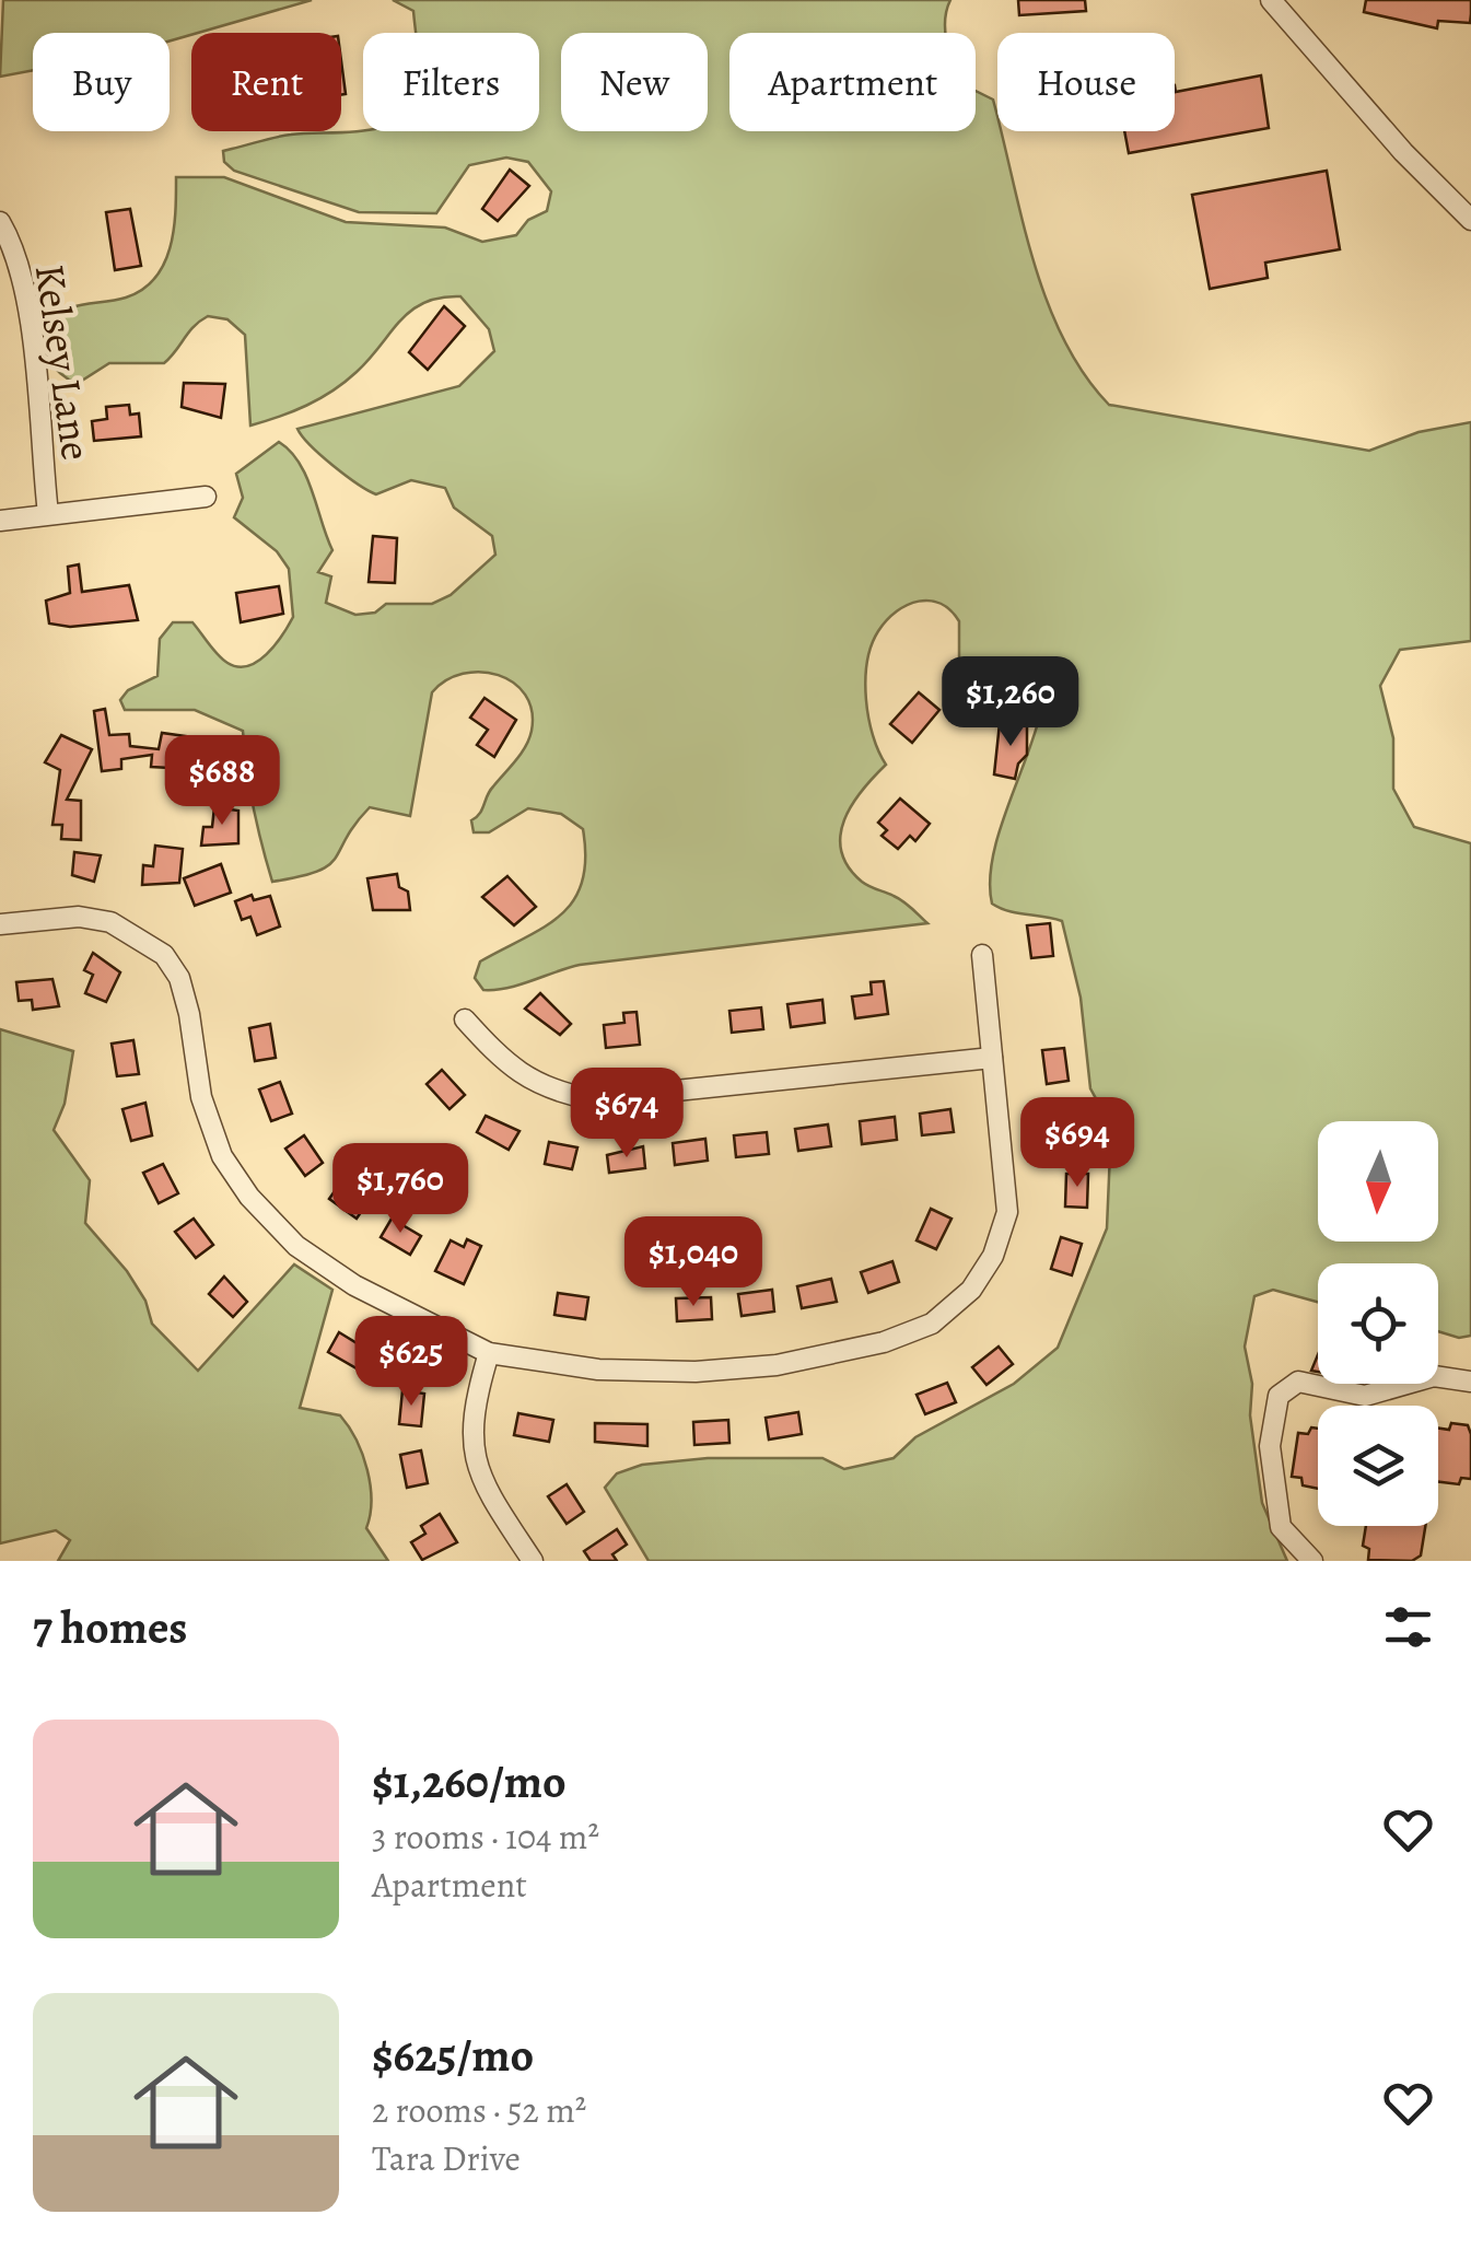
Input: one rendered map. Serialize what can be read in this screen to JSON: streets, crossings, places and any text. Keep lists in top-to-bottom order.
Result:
{
  "streets": {
    "street": ["Kelsey Lane"]
  },
  "north": "bottom",
  "page": {
    "chip": [
      "Buy",
      "Rent",
      "Filters",
      "New",
      "Apartment",
      "House"
    ],
    "price": [
      "$1,260",
      "$688",
      "$674",
      "$694",
      "$1,760",
      "$1,040",
      "$625"
    ],
    "heading": "7 homes",
    "list": [
      {
        "name": "$1,260/mo",
        "note": "3 rooms · 104 m² · Apartment"
      },
      {
        "name": "$625/mo",
        "note": "2 rooms · 52 m² · Tara Drive"
      }
    ]
  }
}
